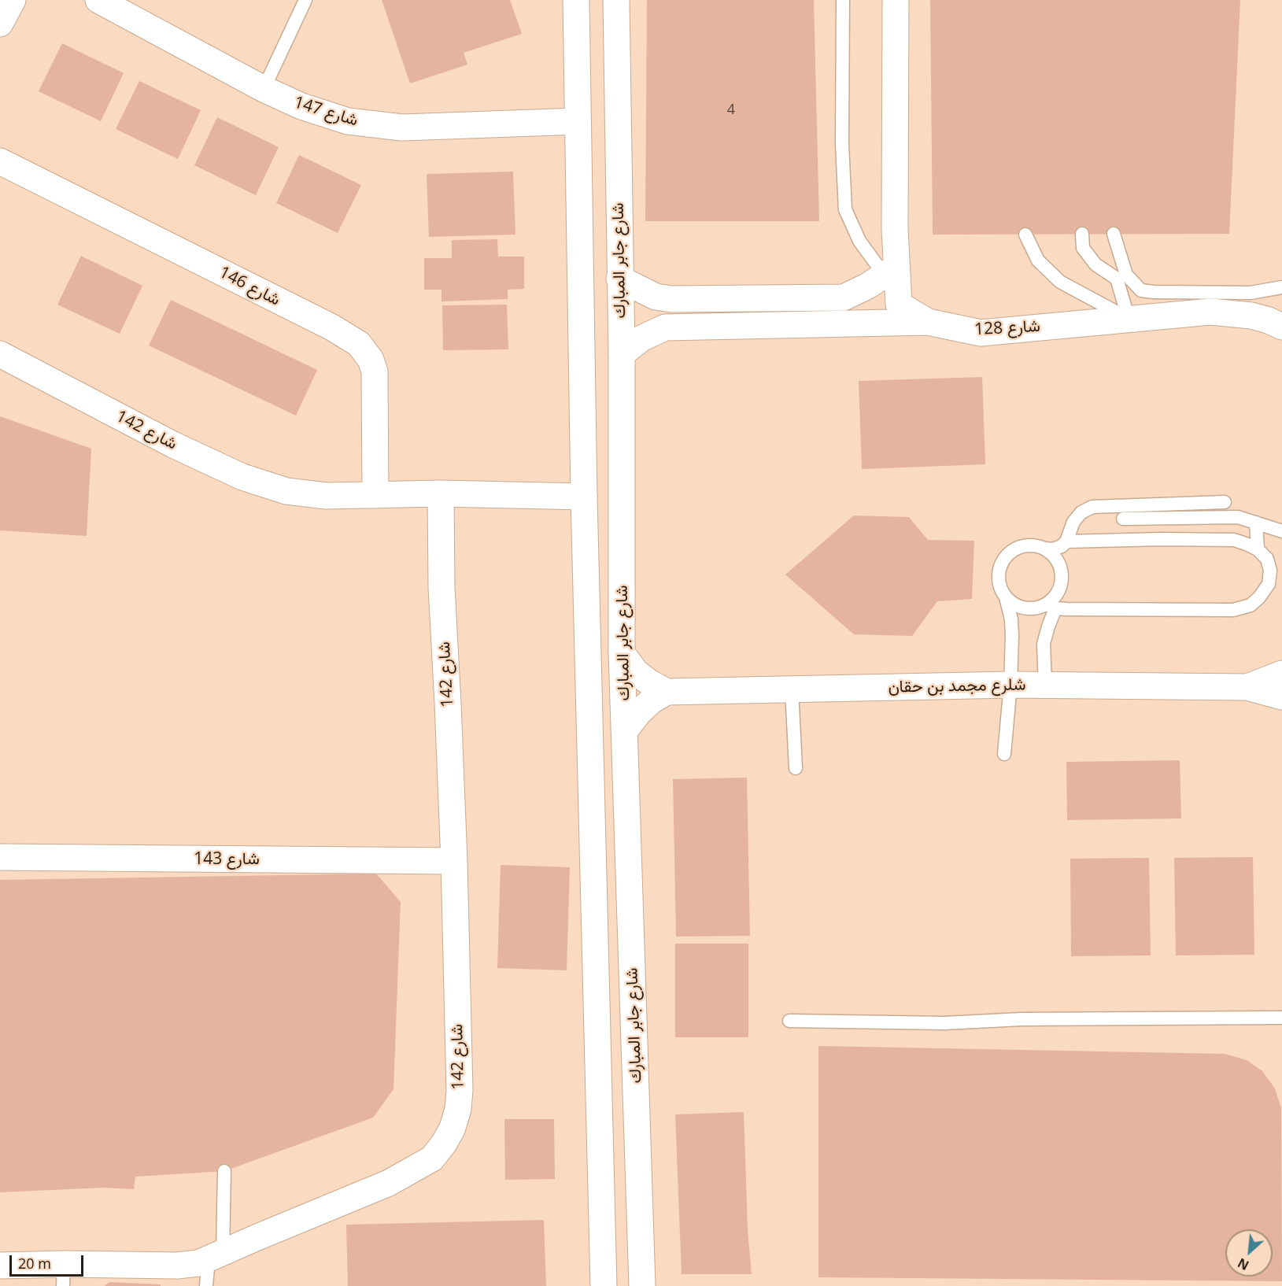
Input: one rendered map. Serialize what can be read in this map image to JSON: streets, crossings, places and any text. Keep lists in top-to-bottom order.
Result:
{
  "streets": {
    "street": [
      "شارع 147",
      "شارع جابر المبارك",
      "شارع 146",
      "شارع 128",
      "شارع 142",
      "شلرع مجمد بن حقان",
      "شارع 143"
    ]
  },
  "crossings": [
    ["شارع 146", "شارع 142"],
    ["شارع 142", "شارع 143"]
  ],
  "house_numbers": ["4"],
  "scale_bar": "20 m",
  "north": "bottom left"
}
